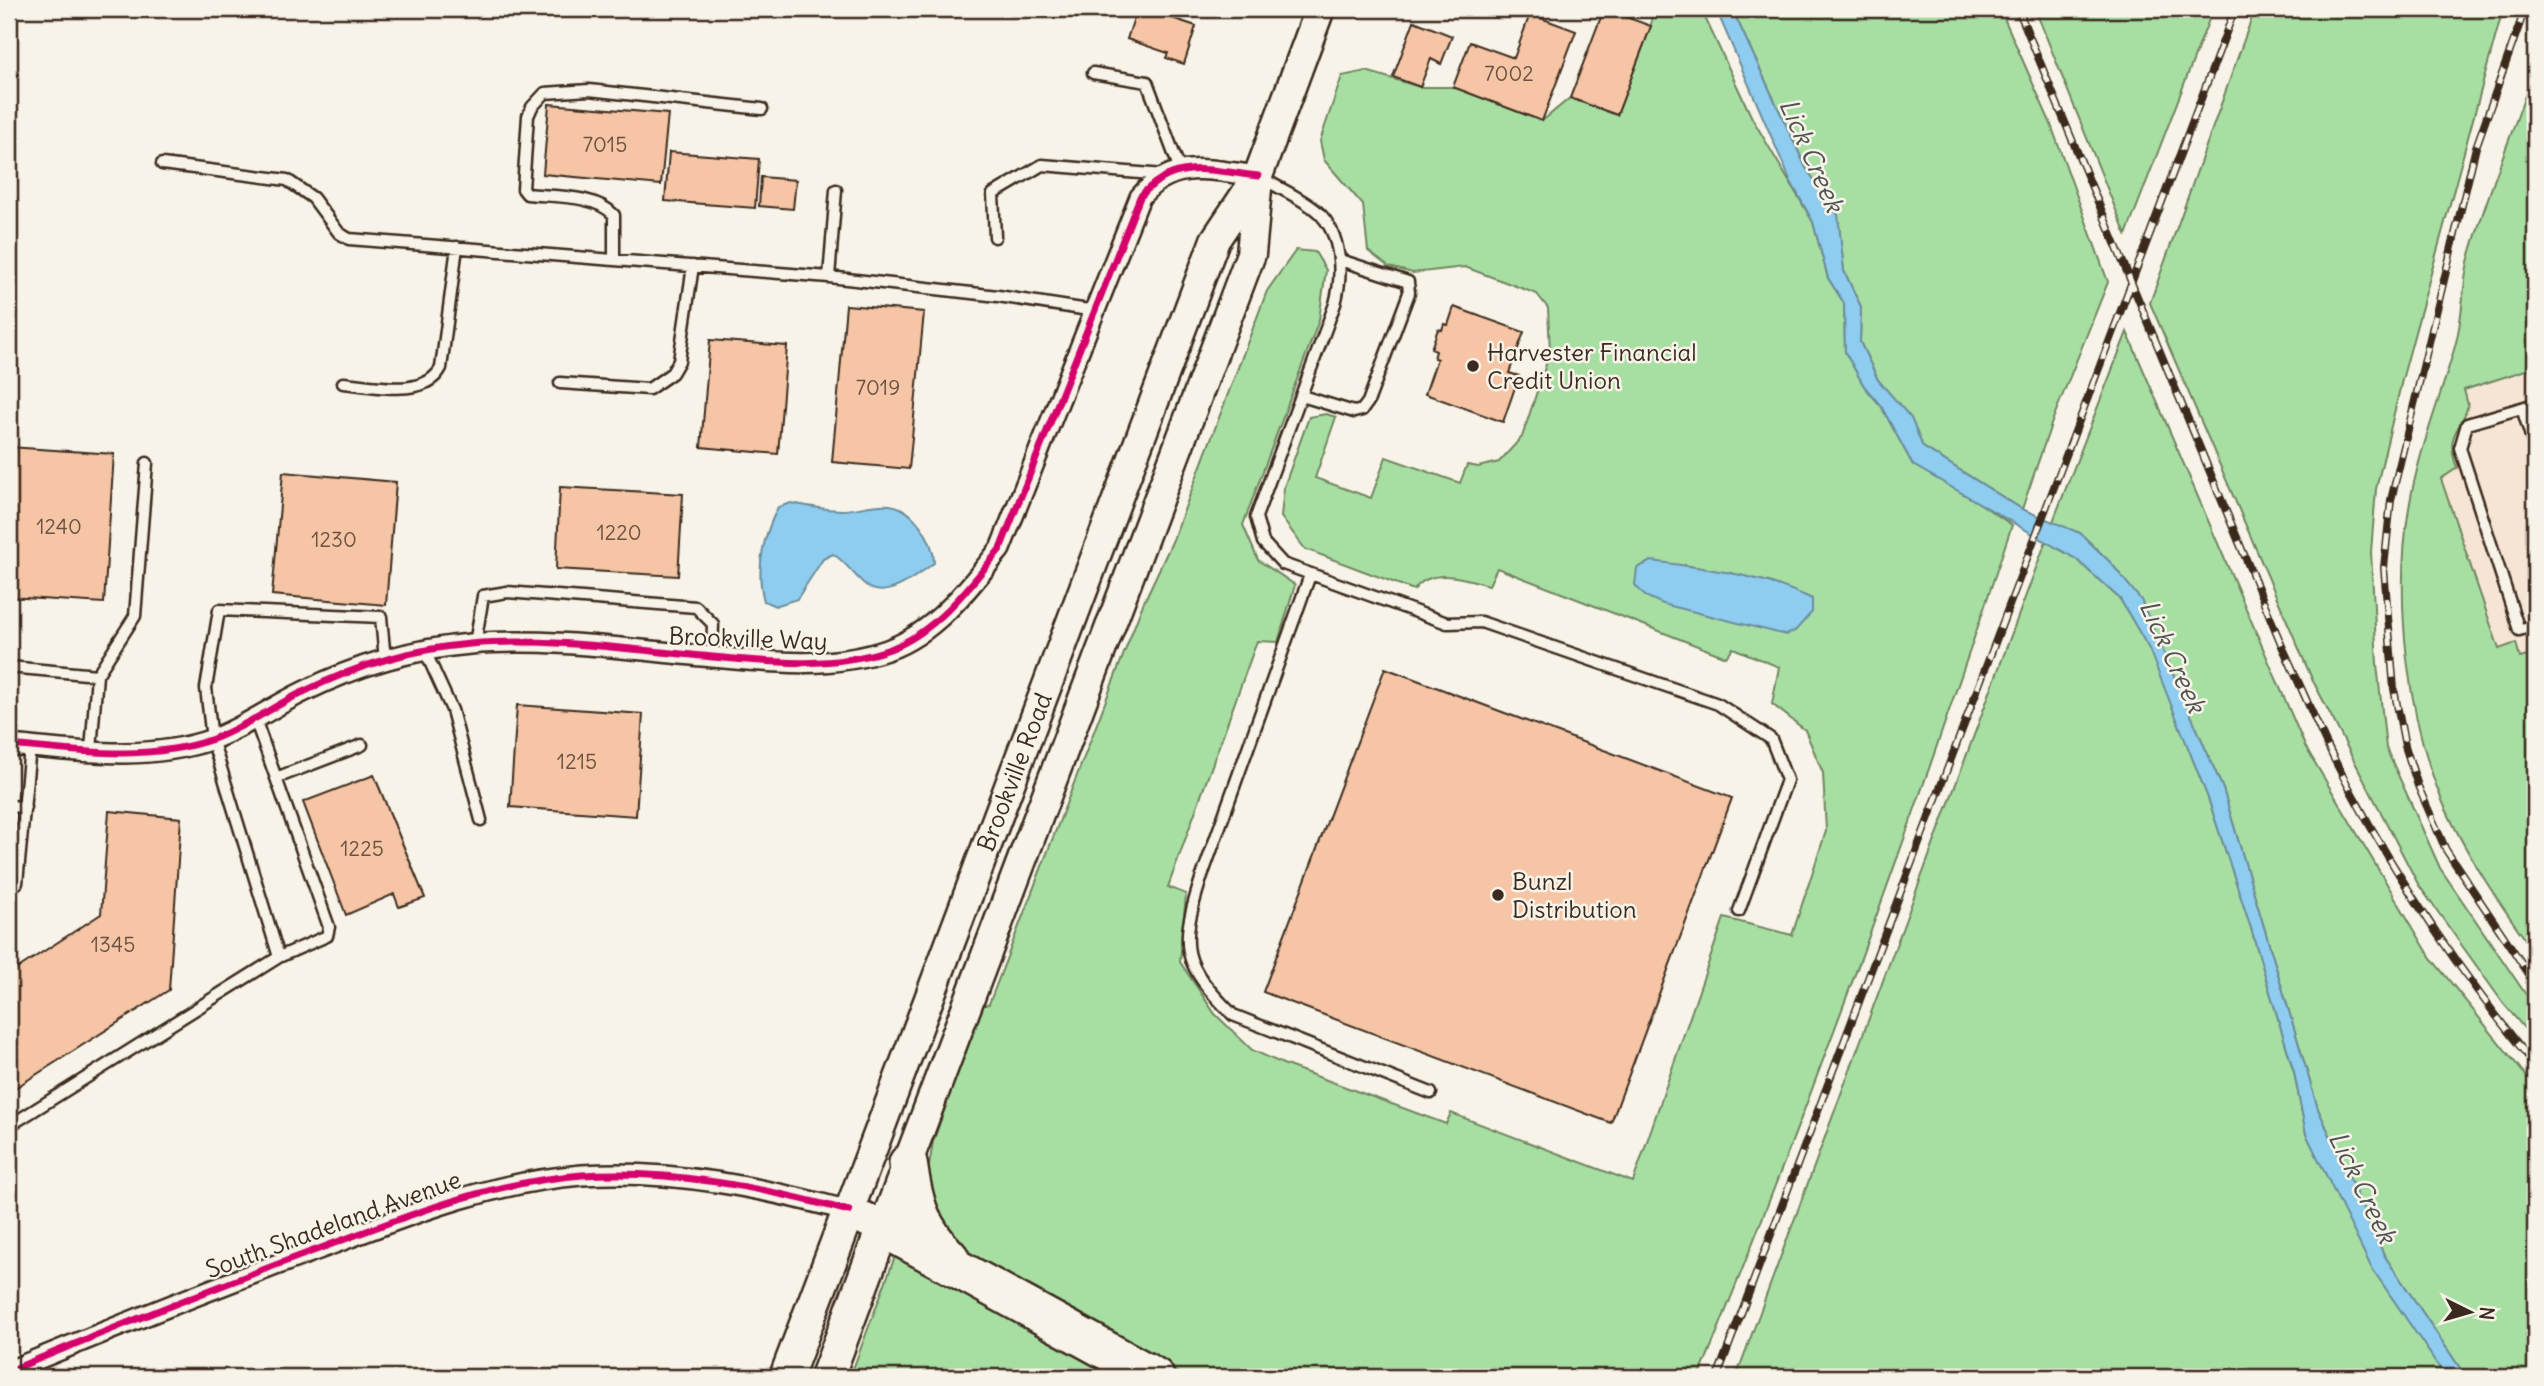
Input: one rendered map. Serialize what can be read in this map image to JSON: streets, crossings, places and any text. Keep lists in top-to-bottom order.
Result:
{
  "streets": {
    "main road": ["Brookville Road"],
    "street": ["Brookville Way", "South Shadeland Avenue"]
  },
  "crossings": [
    ["Brookville Road", "South Shadeland Avenue"]
  ],
  "water": ["Lick Creek"],
  "places": ["Harvester Financial Credit Union", "Bunzl Distribution"],
  "house_numbers": [
    "7002",
    "7015",
    "7019",
    "1240",
    "1220",
    "1230",
    "1215",
    "1225",
    "1345"
  ],
  "north": "right"
}
